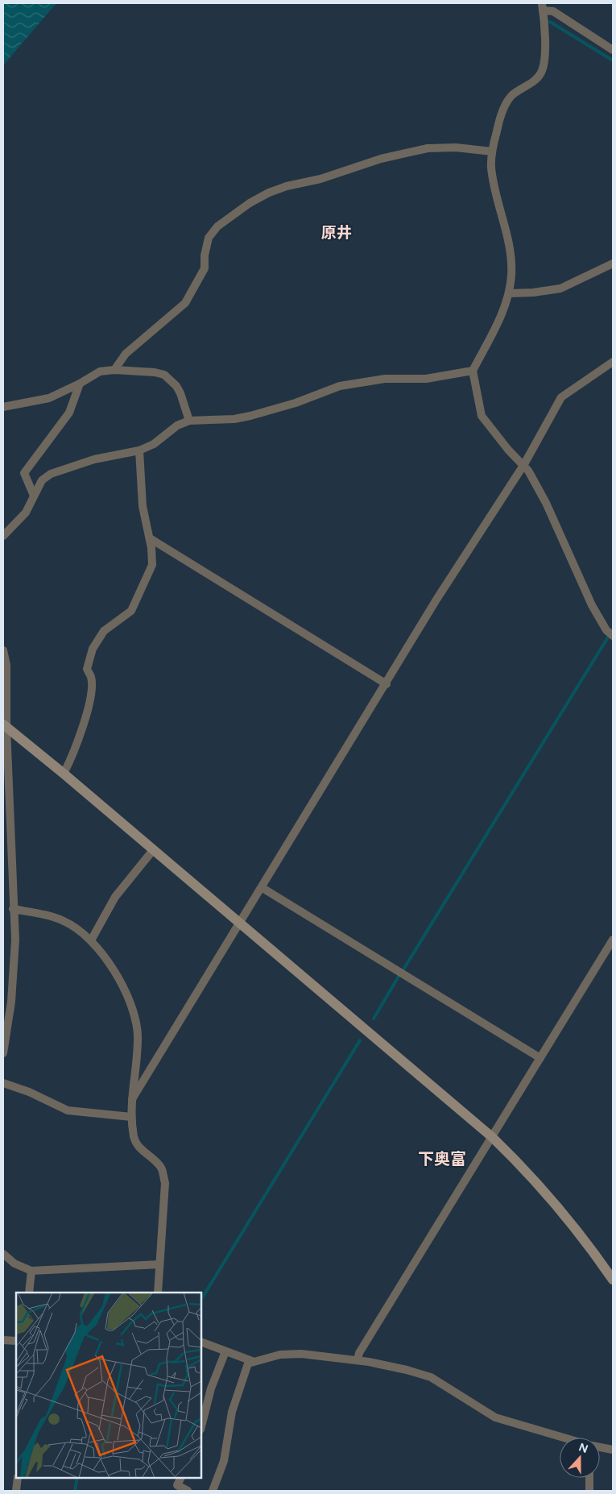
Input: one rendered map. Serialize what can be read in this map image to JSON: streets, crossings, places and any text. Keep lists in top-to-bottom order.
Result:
{
  "districts": ["原井", "下奥富"],
  "north": "top"
}
